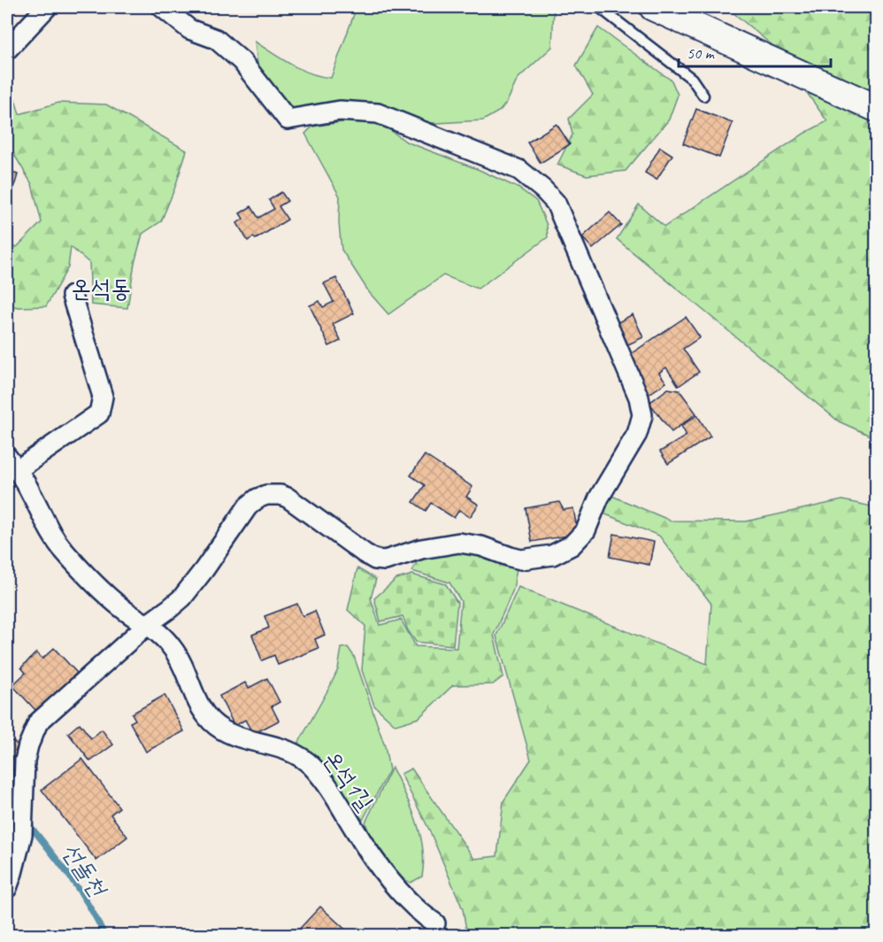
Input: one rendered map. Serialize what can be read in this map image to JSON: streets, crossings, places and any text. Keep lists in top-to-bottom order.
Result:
{
  "streets": {
    "street": ["온석1길"]
  },
  "districts": ["온석동"],
  "water": ["선돌천"],
  "scale_bar": "50 m"
}
